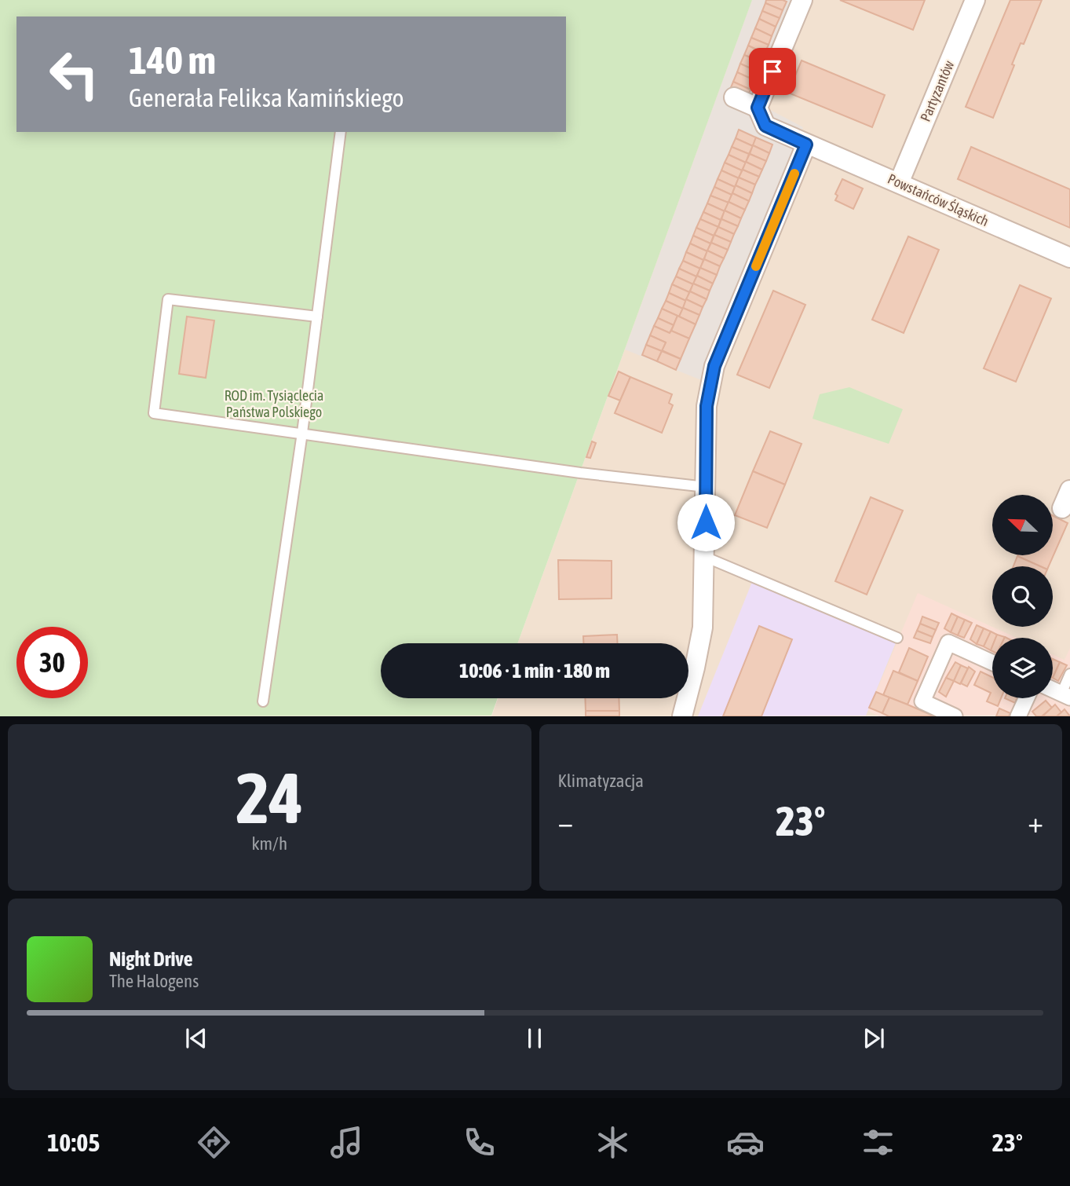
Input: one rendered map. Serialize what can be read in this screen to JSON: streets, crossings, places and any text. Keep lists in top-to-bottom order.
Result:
{
  "streets": {
    "street": ["Partyzantów", "Powstańców Śląskich"]
  },
  "crossings": [
    ["Partyzantów", "Powstańców Śląskich"]
  ],
  "parks": ["ROD im. Tysiąclecia Państwa Polskiego"],
  "north": "top left",
  "page": {
    "turn": ["140 m", "Generała Feliksa Kamińskiego"],
    "limit": "30",
    "trip": "10:06 · 1 min · 180 m",
    "tile": [
      ["24", "km/h"],
      "Klimatyzacja"
    ],
    "heat": ["−", "23°", "+"],
    "song": ["Night Drive", "The Halogens"],
    "tabs": ["10:05", "23°"]
  }
}
